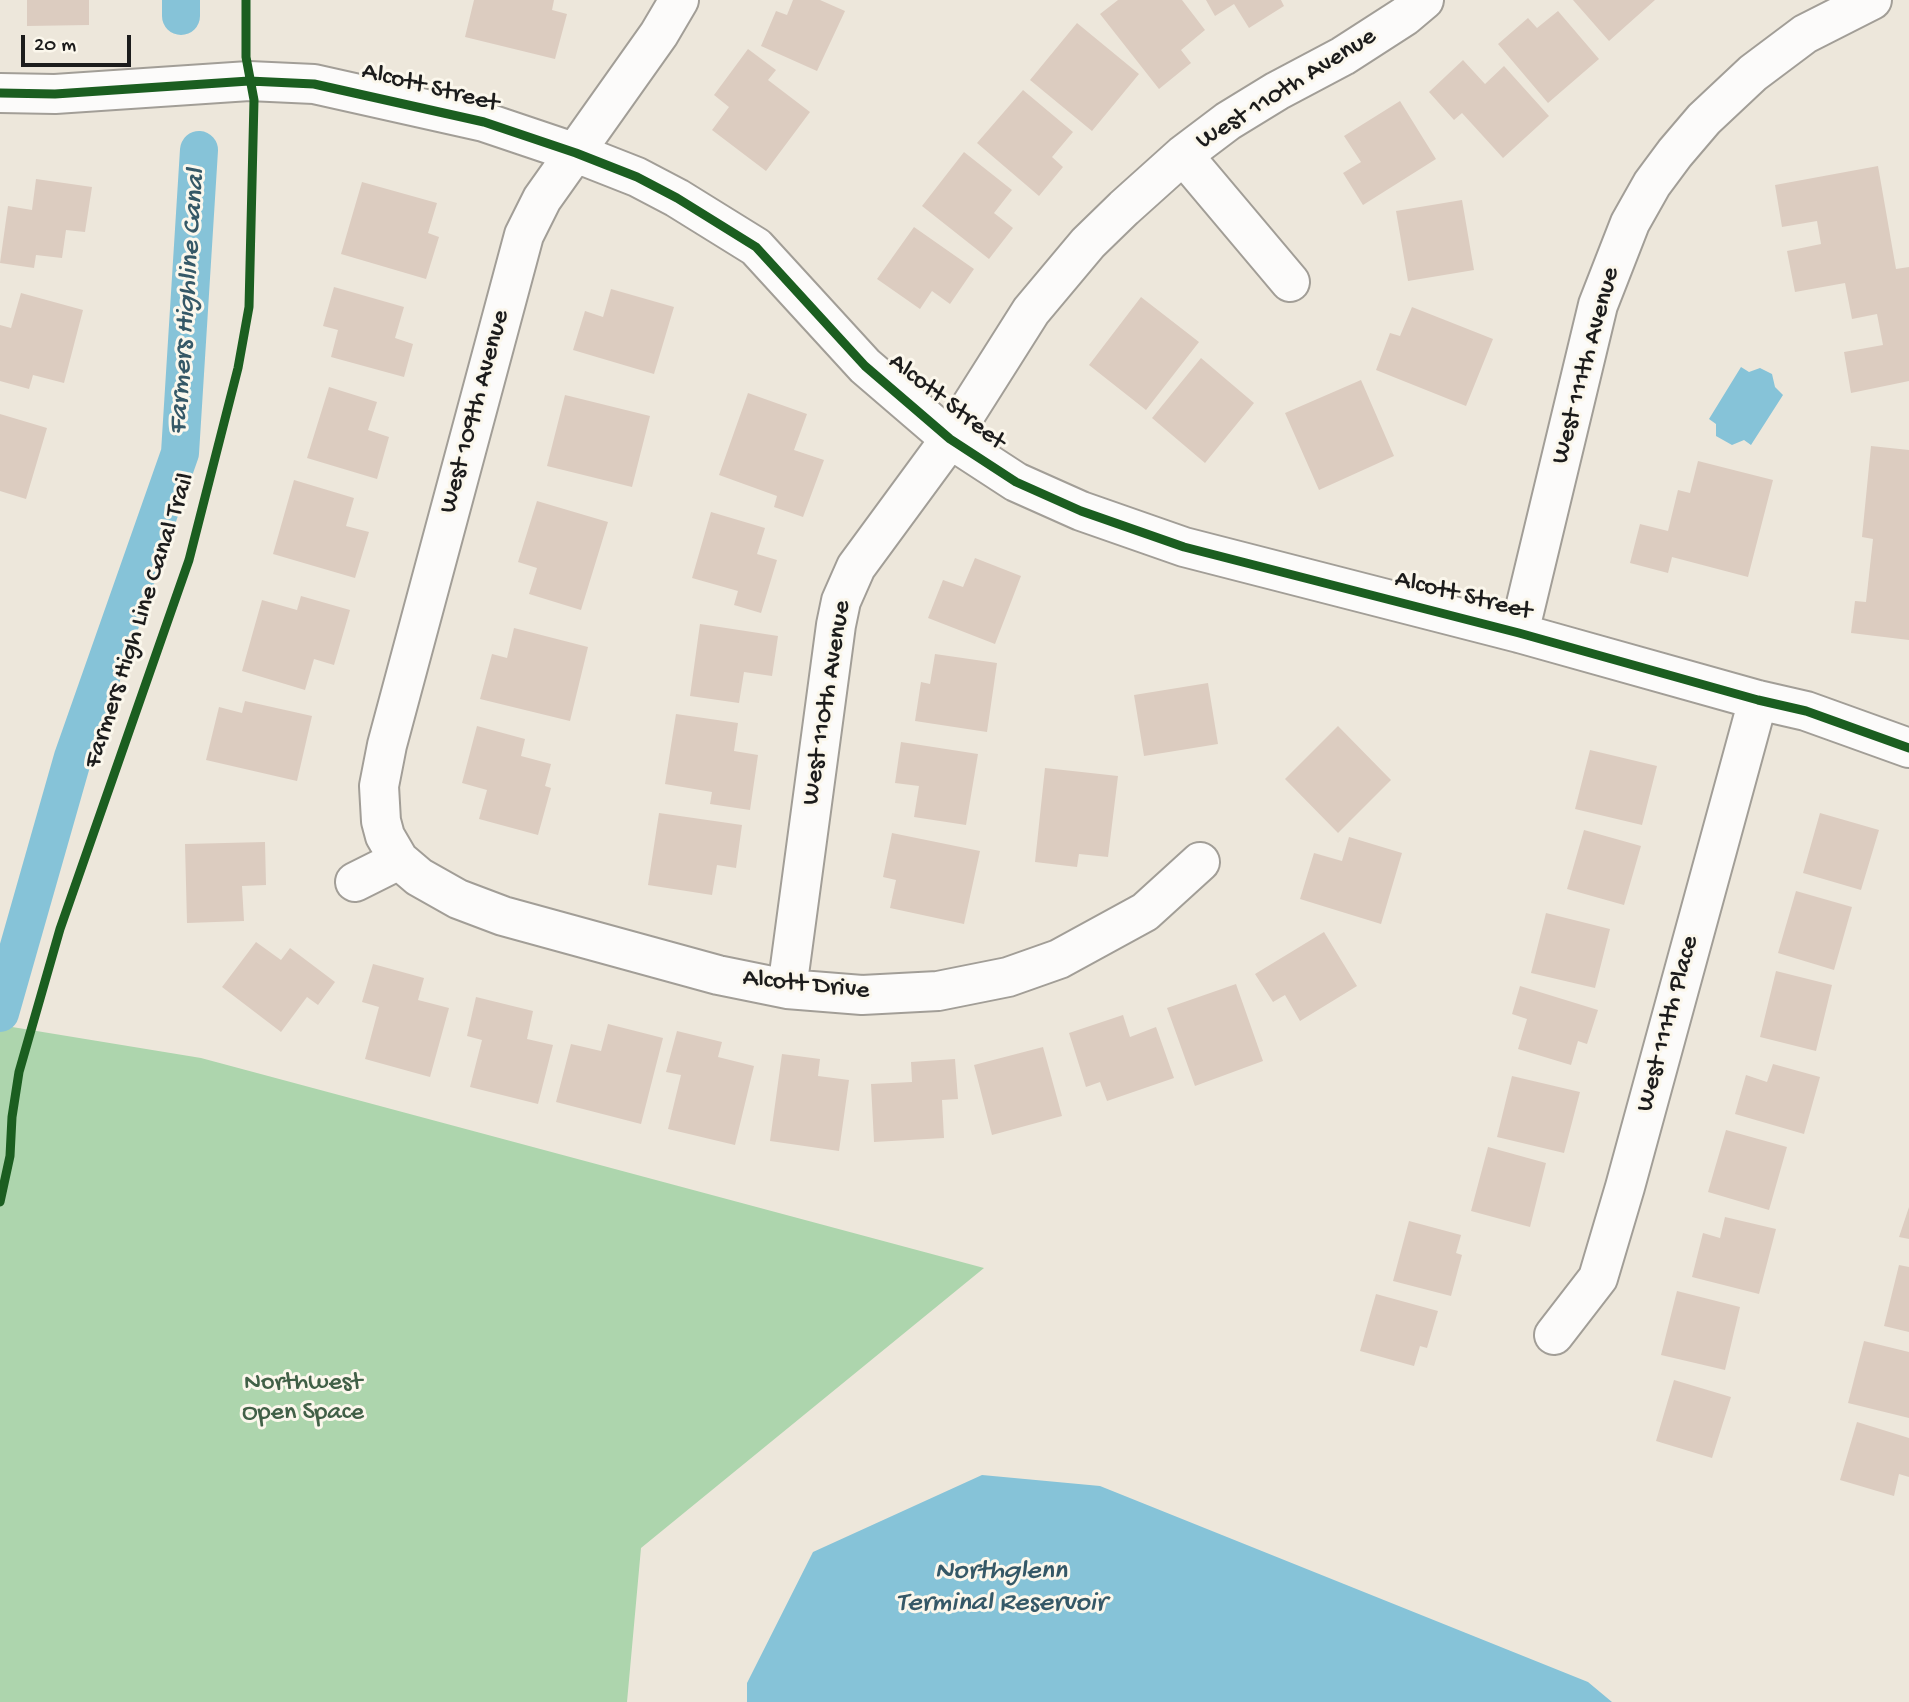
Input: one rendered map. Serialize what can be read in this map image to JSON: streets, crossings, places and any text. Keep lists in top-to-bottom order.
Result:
{
  "streets": {
    "street": [
      "Alcott Street",
      "West 110th Avenue",
      "West 111th Avenue",
      "West 109th Avenue",
      "Alcott Drive",
      "West 111th Place"
    ],
    "cycle path": ["Farmers High Line Canal Trail"]
  },
  "crossings": [
    ["Alcott Street", "West 110th Avenue"],
    ["Alcott Street", "West 111th Avenue"],
    ["Alcott Street", "West 109th Avenue"],
    ["Alcott Street", "West 111th Place"],
    ["West 110th Avenue", "Alcott Drive"],
    ["West 109th Avenue", "Alcott Drive"]
  ],
  "water": ["Farmers Highline Canal", "Northglenn Terminal Reservoir"],
  "parks": ["Northwest Open Space"],
  "scale_bar": "20 m"
}
